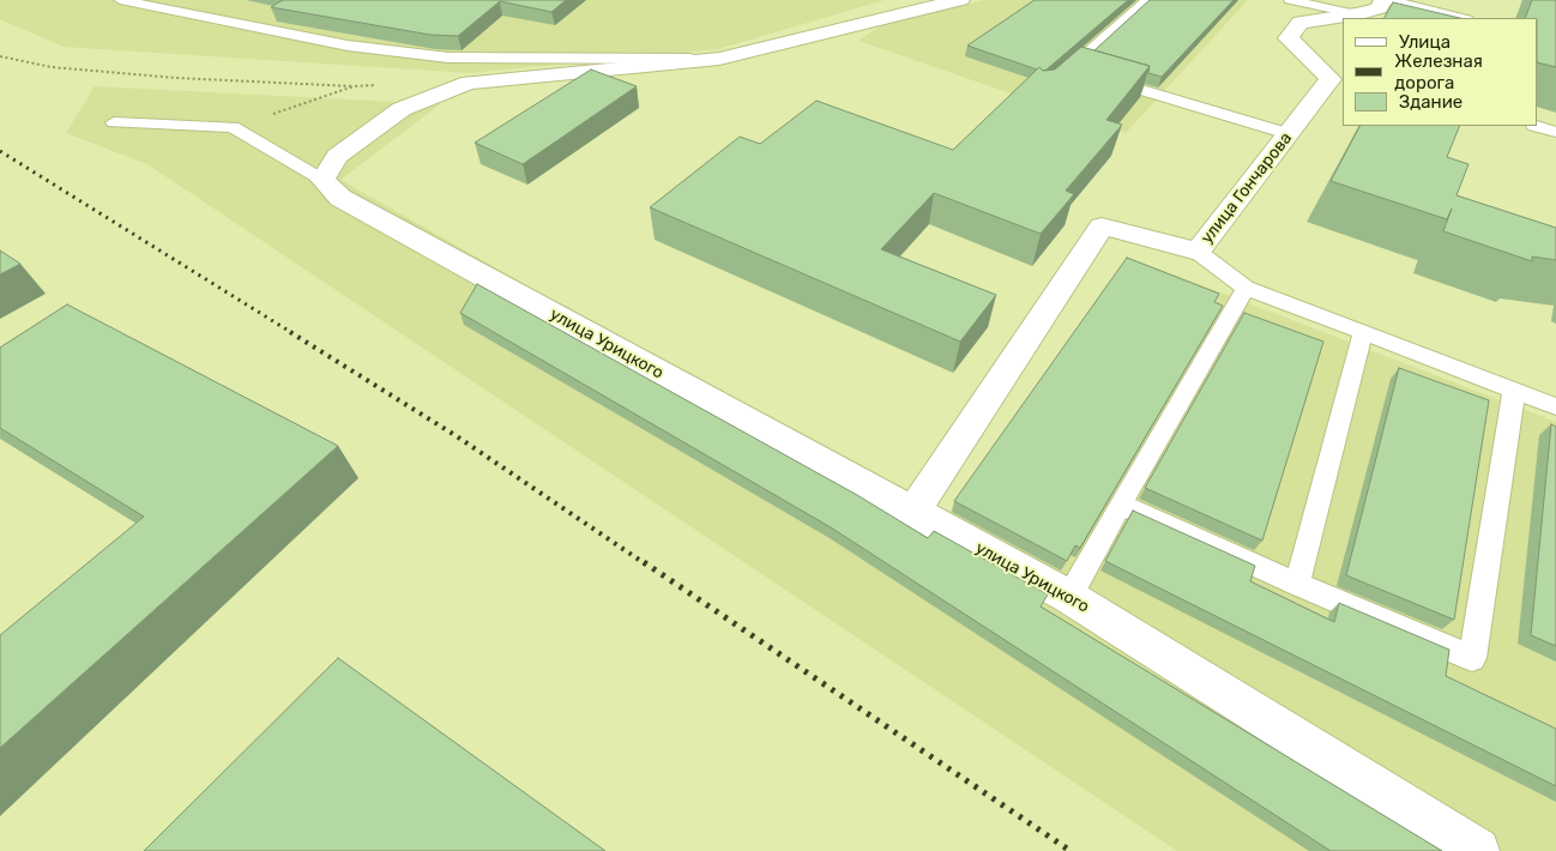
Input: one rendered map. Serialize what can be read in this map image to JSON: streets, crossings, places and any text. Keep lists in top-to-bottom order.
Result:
{
  "streets": {
    "street": ["улица Гончарова", "улица Урицкого"]
  },
  "crossings": [
    ["улица Гончарова", "улица Урицкого"]
  ],
  "legend": ["Улица", "Железная дорога", "Здание"]
}
